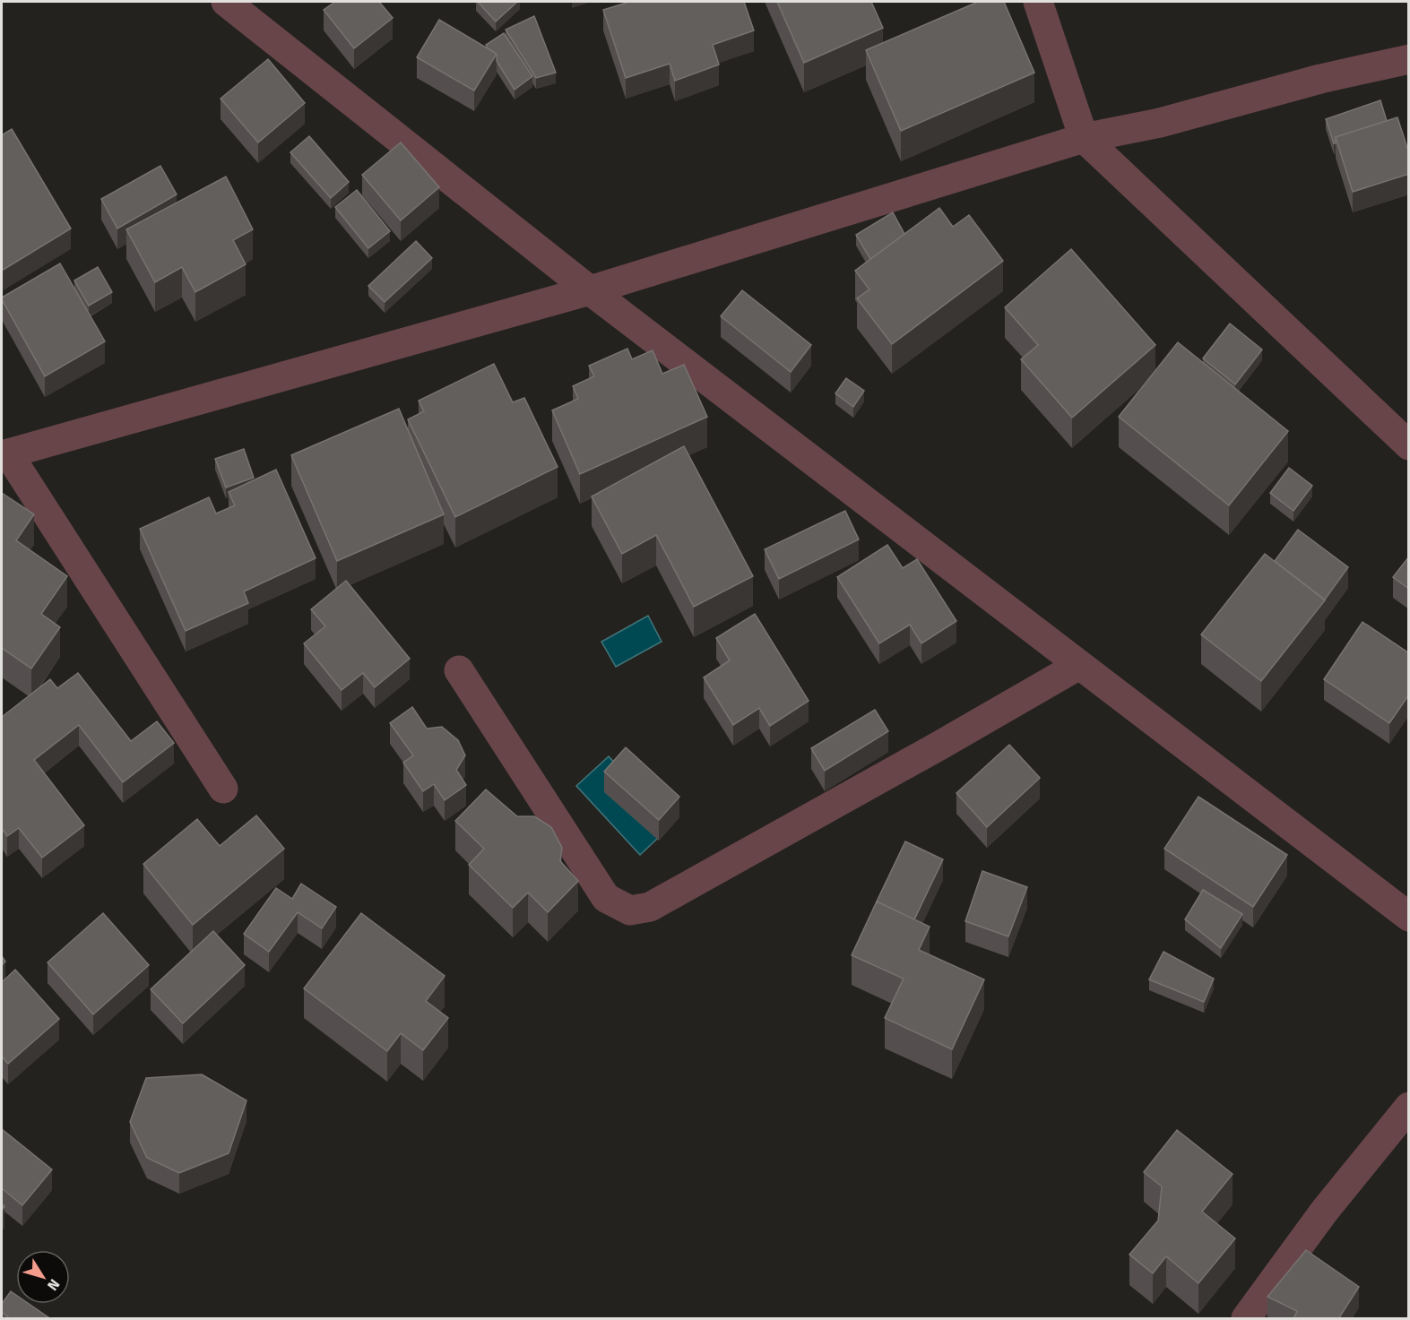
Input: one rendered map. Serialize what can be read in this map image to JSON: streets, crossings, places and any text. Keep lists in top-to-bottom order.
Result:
{
  "north": "bottom right"
}
